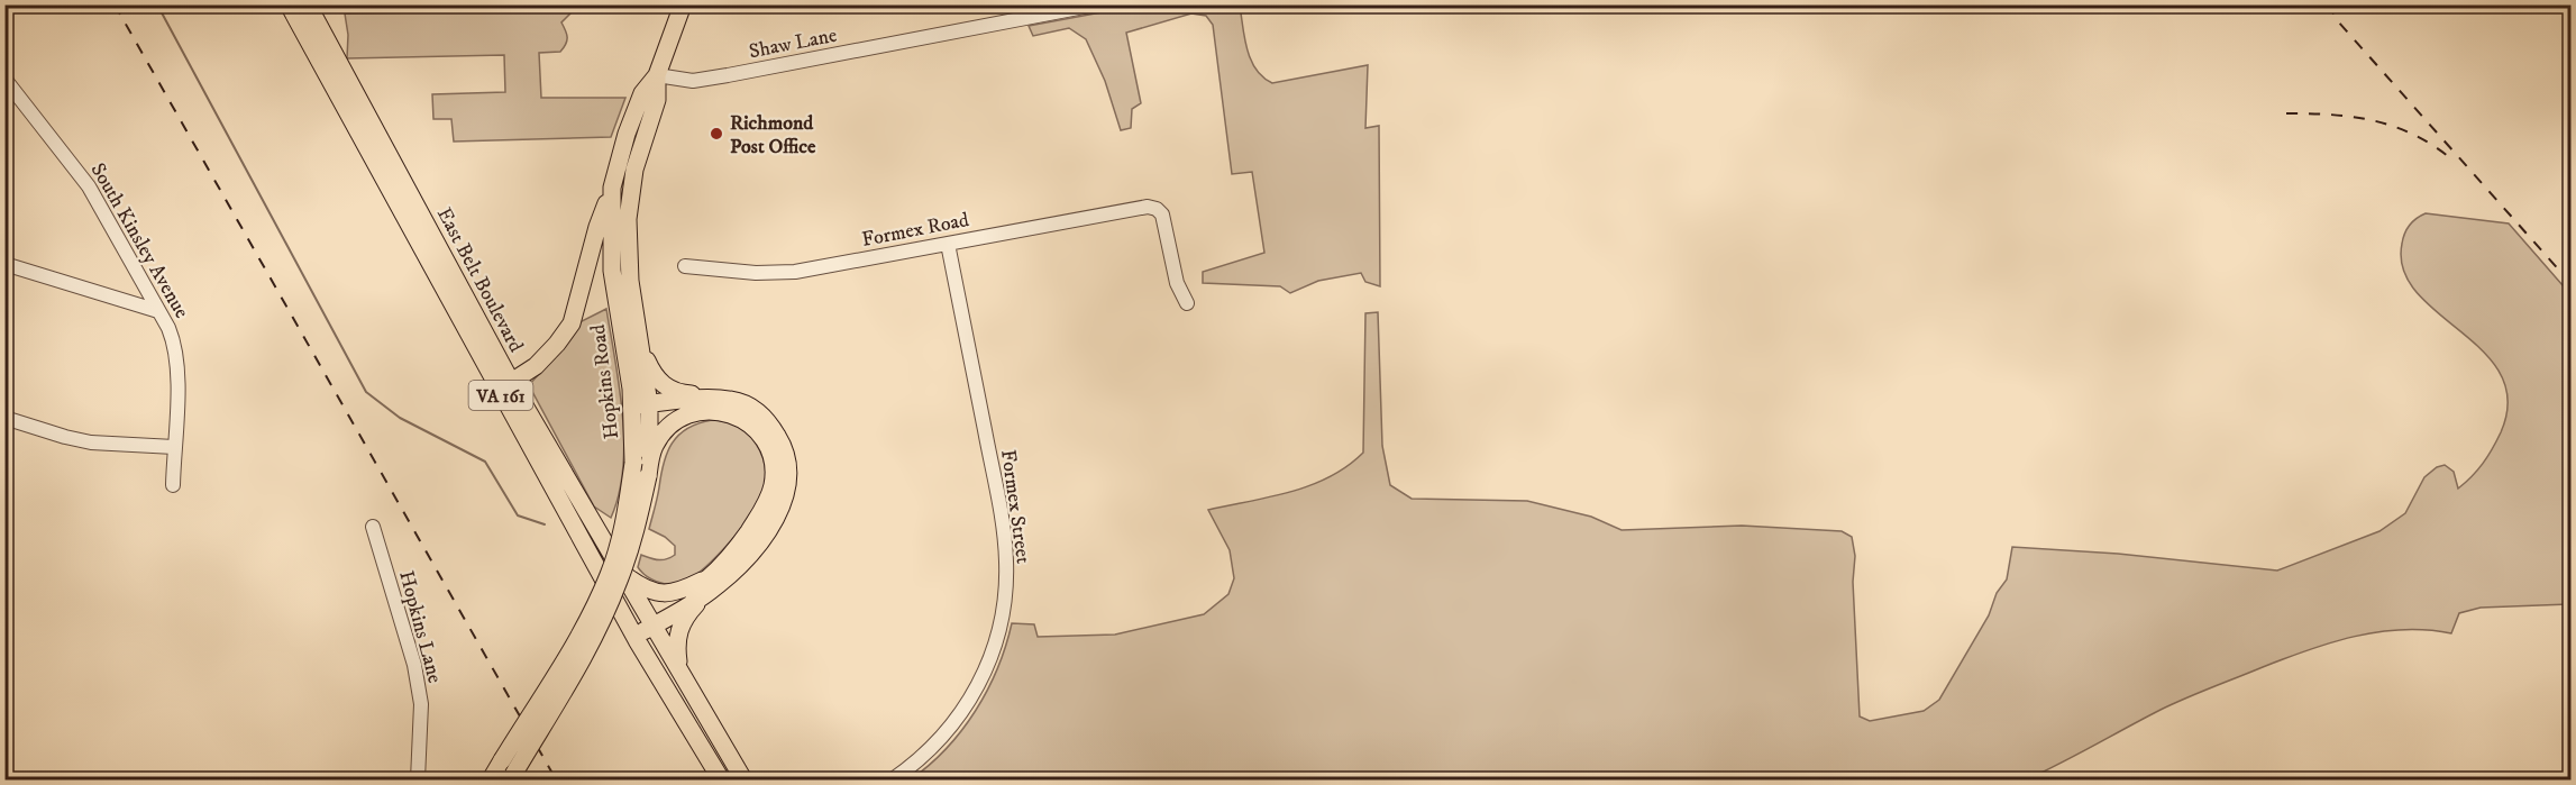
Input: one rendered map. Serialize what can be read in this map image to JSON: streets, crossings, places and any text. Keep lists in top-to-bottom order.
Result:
{
  "streets": {
    "main road": ["East Belt Boulevard", "Hopkins Road", "VA 161"],
    "street": [
      "Shaw Lane",
      "Formex Road",
      "South Kinsley Avenue",
      "Formex Street",
      "Hopkins Lane"
    ]
  },
  "crossings": [
    ["Shaw Lane", "Hopkins Road"],
    ["Formex Road", "Formex Street"]
  ],
  "places": ["Richmond Post Office"]
}
